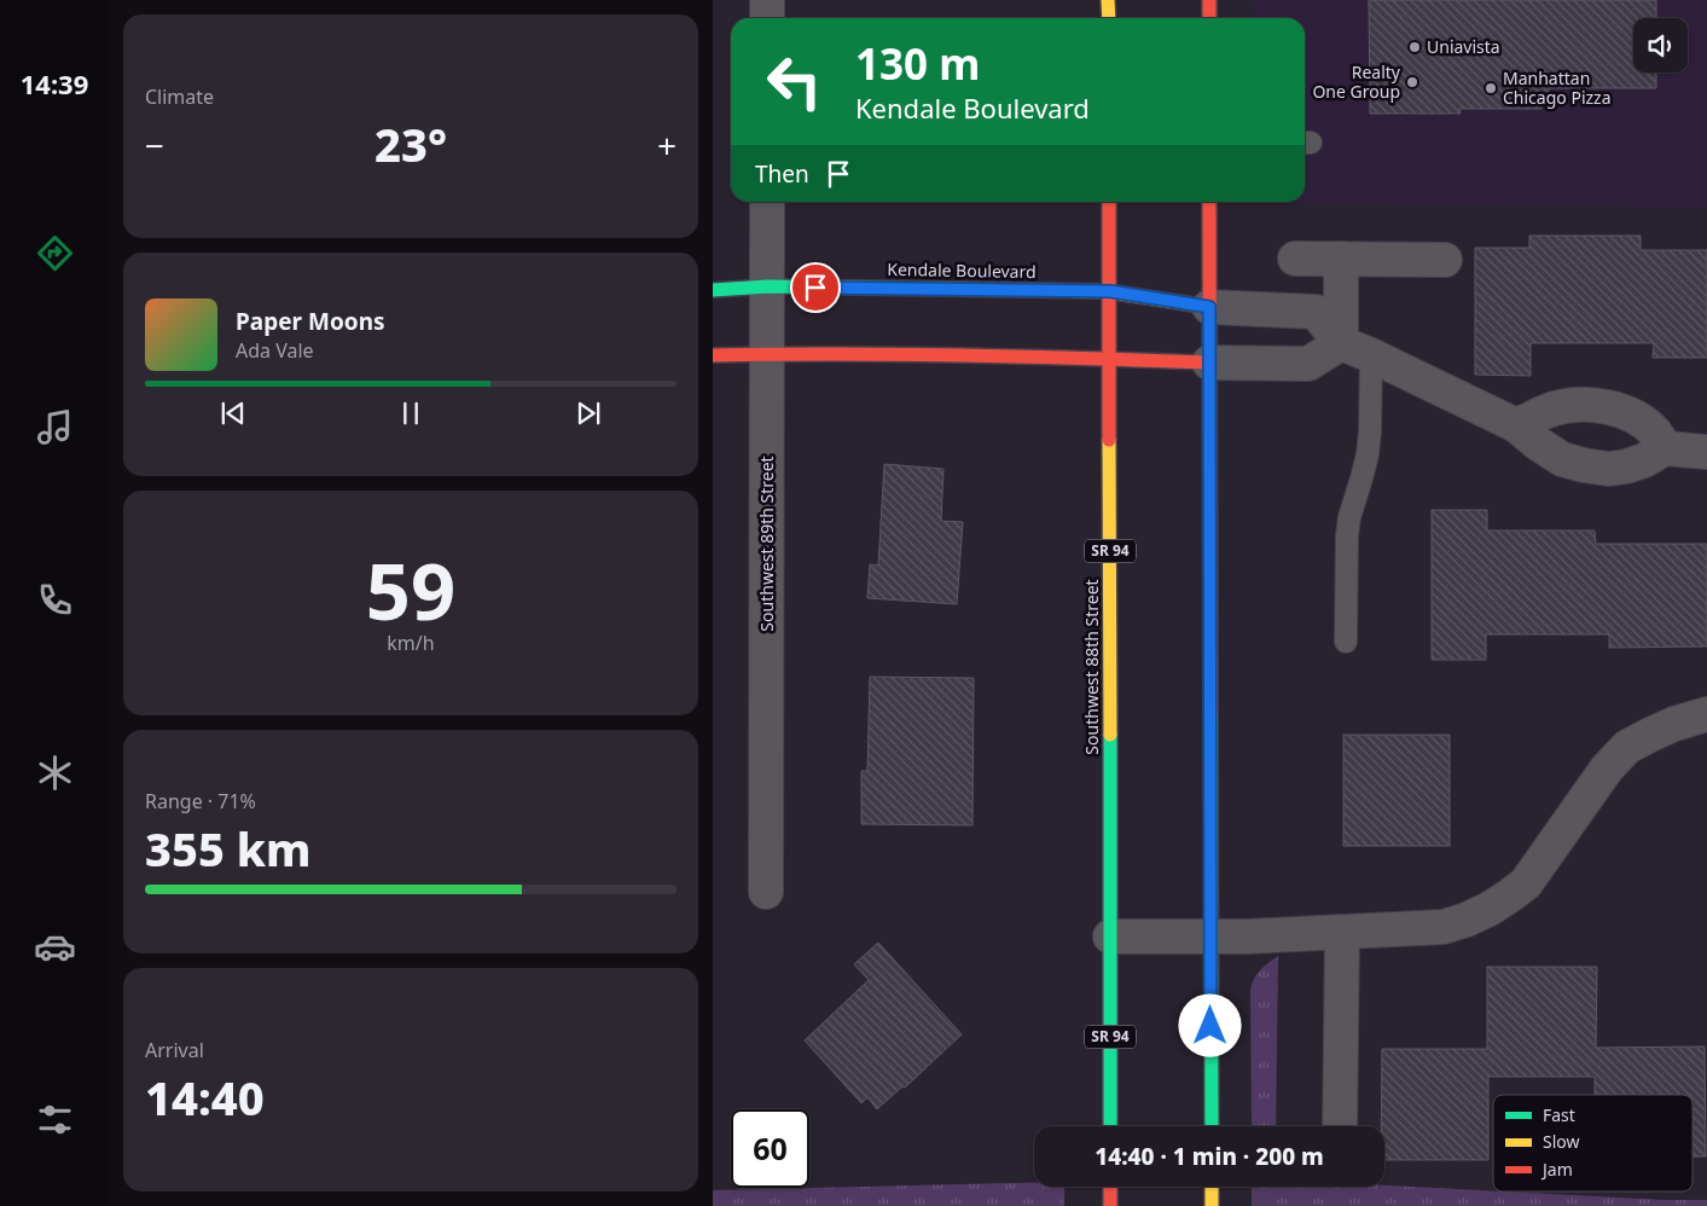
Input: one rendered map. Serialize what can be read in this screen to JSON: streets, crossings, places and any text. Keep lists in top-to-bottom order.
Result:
{
  "streets": {
    "main road": ["Kendale Boulevard", "SR 94", "Southwest 88th Street"],
    "street": ["Southwest 89th Street"]
  },
  "crossings": [
    ["Kendale Boulevard", "Southwest 89th Street"],
    ["Kendale Boulevard", "Southwest 88th Street"]
  ],
  "places": ["Uniavista", "Realty One Group", "Manhattan Chicago Pizza"],
  "legend": ["Fast", "Slow", "Jam"],
  "page": {
    "tabs": "14:39",
    "tile": [
      "Climate",
      ["59", "km/h"],
      ["Range · 71%", "355 km"],
      ["Arrival", "14:40"]
    ],
    "turn": ["130 m", "Kendale Boulevard"],
    "heat": ["−", "23°", "+"],
    "then": "Then",
    "song": ["Paper Moons", "Ada Vale"],
    "limit": "60",
    "trip": "14:40 · 1 min · 200 m"
  }
}
